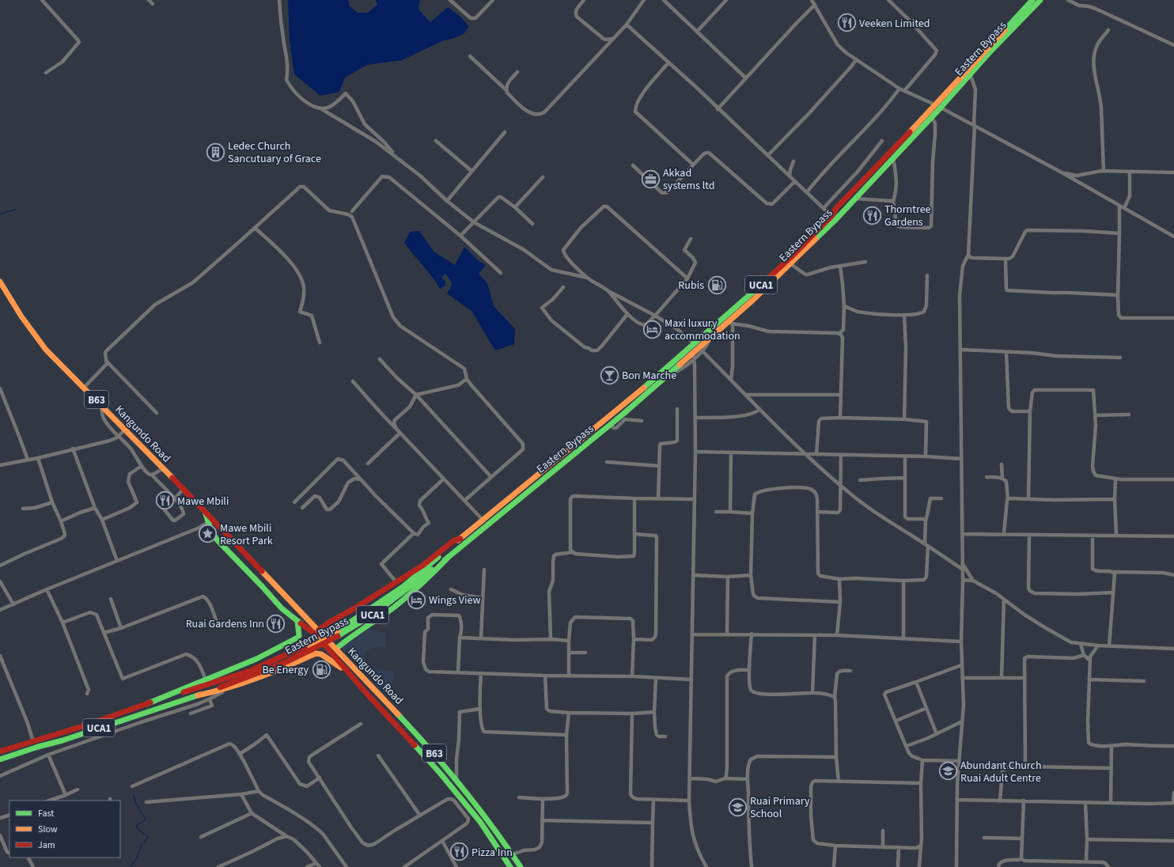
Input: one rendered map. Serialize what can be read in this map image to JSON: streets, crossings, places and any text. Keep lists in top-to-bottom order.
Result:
{
  "streets": {
    "main road": [
      "Eastern Bypass",
      "UCA1",
      "B63",
      "Kangundo Road"
    ]
  },
  "places": {
    "restaurant": [
      "Veeken Limited",
      "Thorntree Gardens",
      "Mawe Mbili",
      "Ruai Gardens Inn",
      "Pizza Inn"
    ],
    "building": ["Ledec Church Sancutuary of Grace"],
    "office": ["Akkad systems ltd"],
    "fuel station": ["Rubis", "Be Energy"],
    "hotel": ["Maxi luxury accommodation", "Wings View"],
    "bar": ["Bon Marche"],
    "place": ["Mawe Mbili Resort Park"],
    "school or university": ["Abundant Church Ruai Adult Centre", "Ruai Primary School"]
  },
  "legend": ["Fast", "Slow", "Jam"]
}
